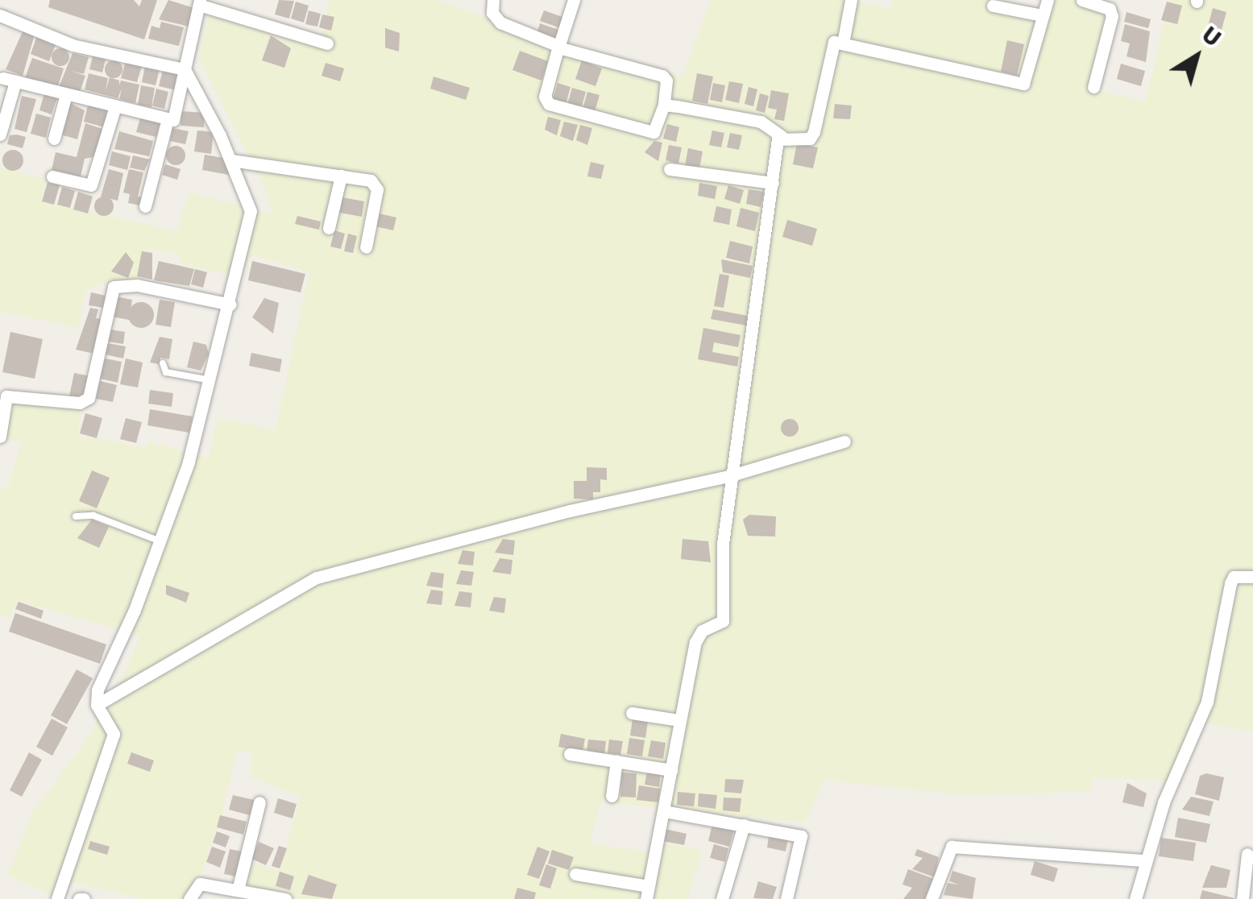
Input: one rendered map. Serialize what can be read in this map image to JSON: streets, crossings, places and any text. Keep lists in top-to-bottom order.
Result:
{
  "north": "top right"
}
